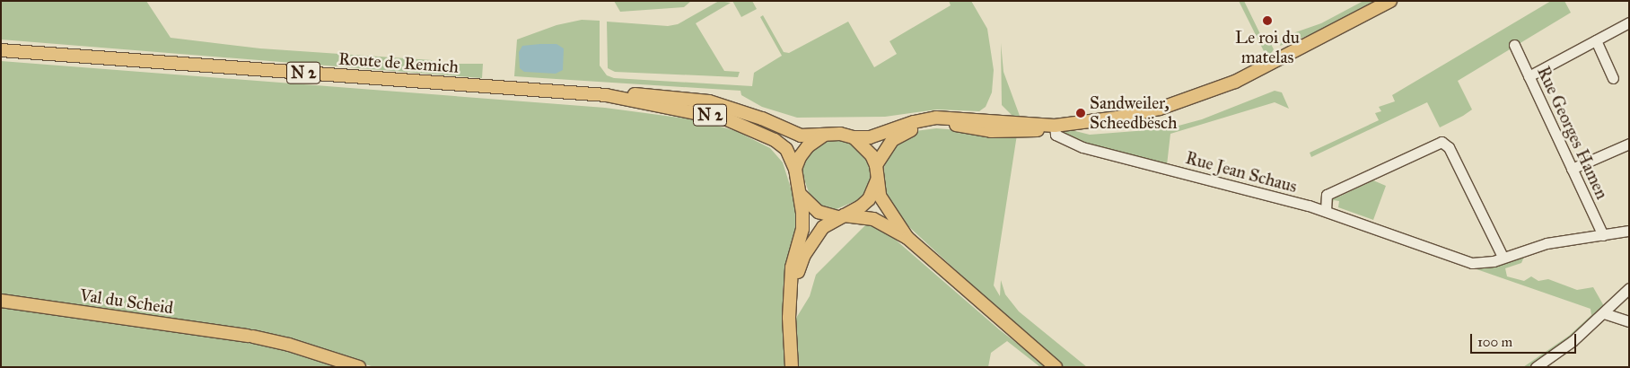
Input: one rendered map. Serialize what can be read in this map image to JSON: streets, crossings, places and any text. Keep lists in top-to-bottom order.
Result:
{
  "streets": {
    "main road": ["Route de Remich", "N 2", "Val du Scheid"],
    "street": ["Rue Georges Hamen", "Rue Jean Schaus"]
  },
  "crossings": [
    ["Rue Georges Hamen", "Rue Jean Schaus"]
  ],
  "places": ["Le roi du matelas", "Sandweiler, Scheedbësch"],
  "scale_bar": "100 m"
}
